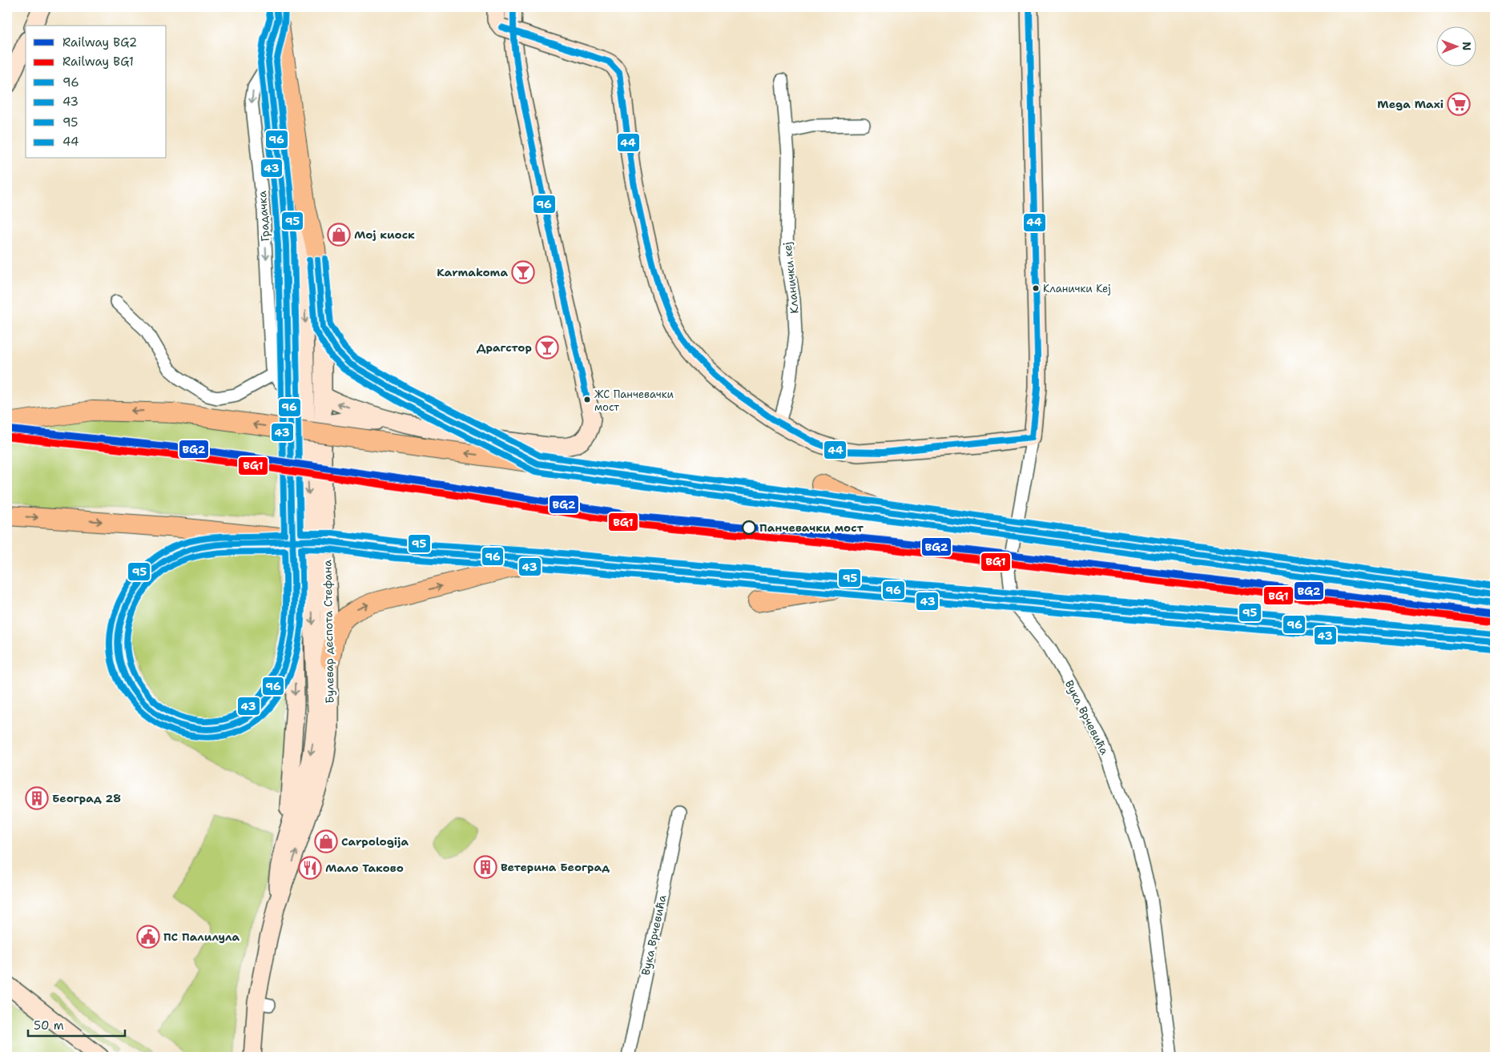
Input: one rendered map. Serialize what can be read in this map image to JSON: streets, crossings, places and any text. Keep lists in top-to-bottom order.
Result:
{
  "streets": {
    "main road": ["Булевар деспота Стефана"],
    "street": ["Градачка", "Кланички кеј", "Вука Врчевића"]
  },
  "one_way": ["Градачка"],
  "places": {
    "supermarket": ["Mega Maxi"],
    "shop": ["Мој киоск", "Carpologija"],
    "bar": ["Karmakoma", "Драгстор"],
    "other": ["Кланички Кеј", "ЖС Панчевачки мост", "Панчевачки мост"],
    "building": ["Београд 28", "Ветерина Београд"],
    "restaurant": ["Мало Таково"],
    "public building": ["ПС Палилула"]
  },
  "lines": [
    "transit line 96",
    "transit line 95",
    "transit line 44",
    "transit line 43",
    "rail line BG2",
    "rail line BG1"
  ],
  "legend": [
    "Railway BG2",
    "Railway BG1",
    "96",
    "43",
    "95",
    "44"
  ],
  "scale_bar": "50 m",
  "north": "right"
}
